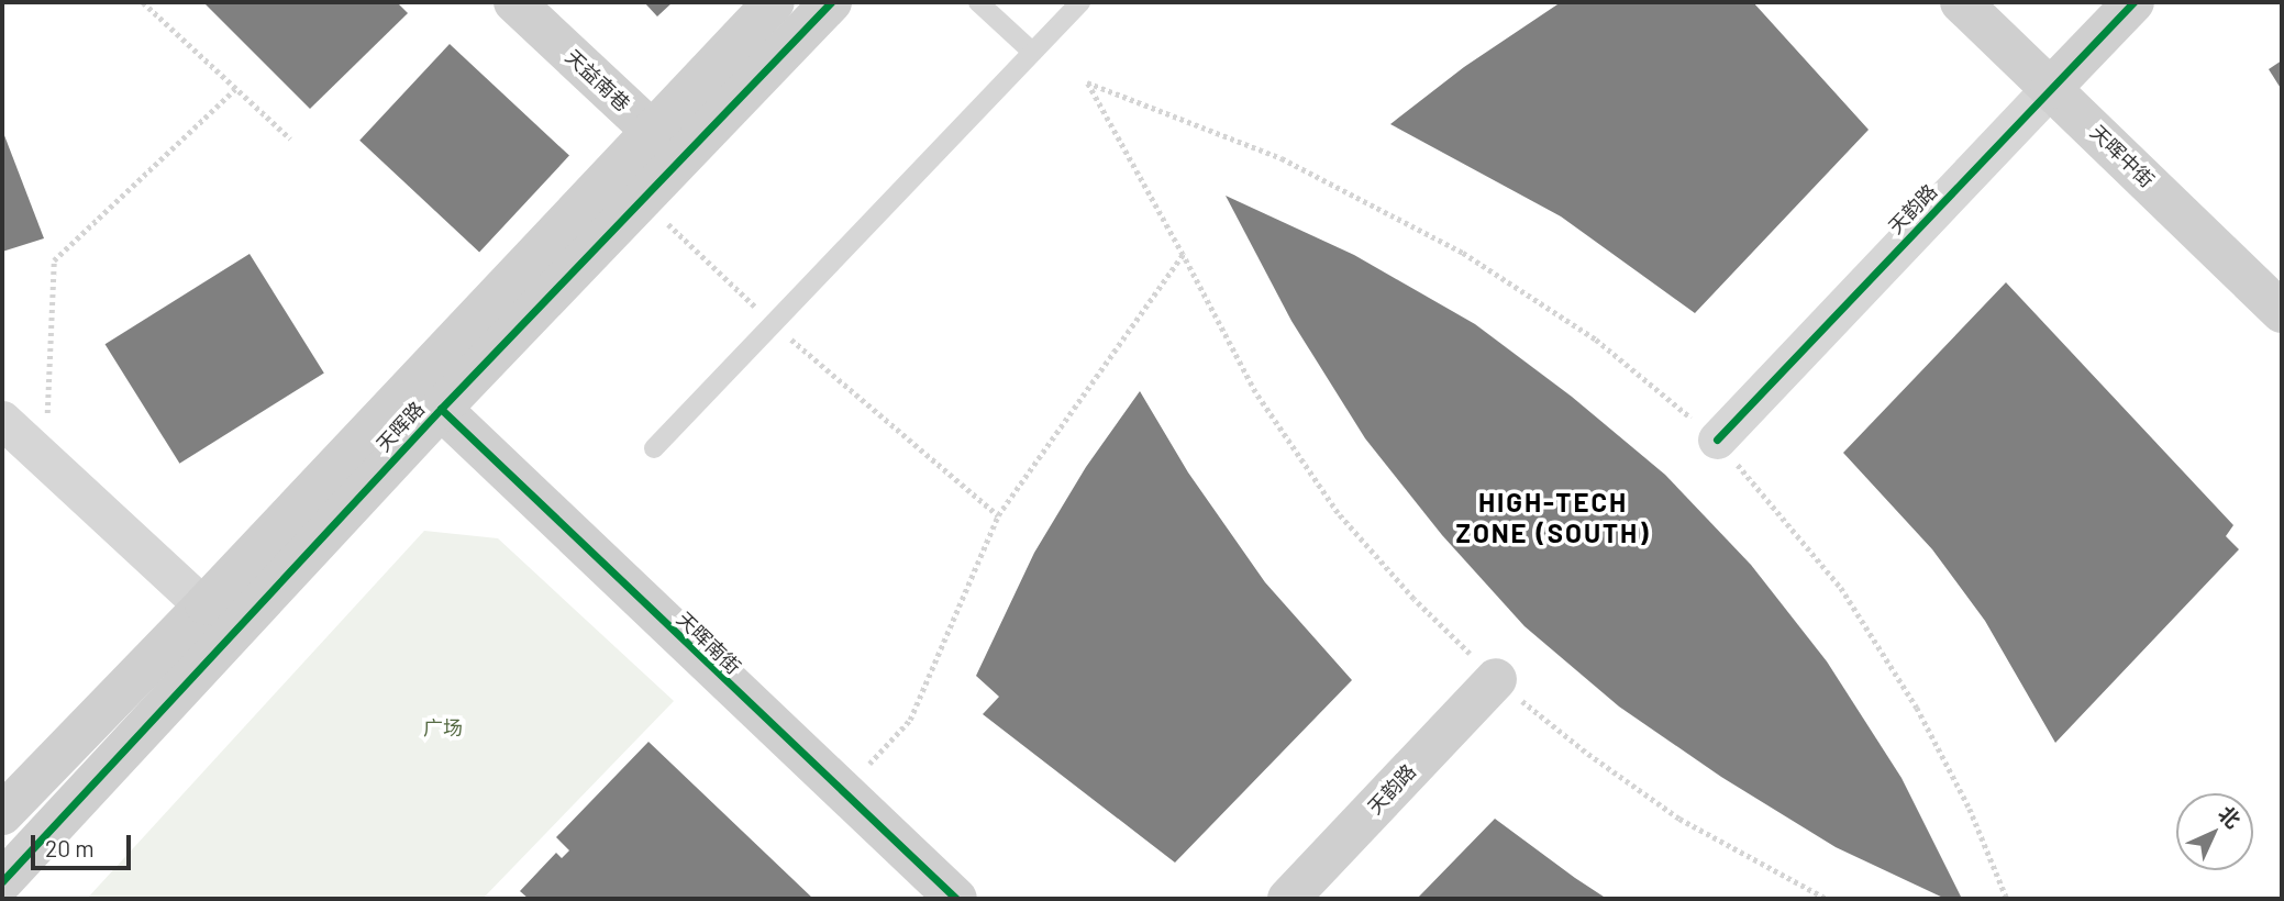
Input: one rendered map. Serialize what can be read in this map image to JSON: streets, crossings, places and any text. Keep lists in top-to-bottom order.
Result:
{
  "streets": {
    "street": [
      "天益南巷",
      "天晖中街",
      "天韵路",
      "天晖路",
      "天晖南街"
    ]
  },
  "crossings": [
    ["天益南巷", "天晖路"],
    ["天晖中街", "天韵路"],
    ["天晖路", "天晖南街"]
  ],
  "districts": ["HIGH-TECH ZONE (SOUTH)"],
  "parks": ["广场"],
  "scale_bar": "20 m",
  "north": "top right"
}
